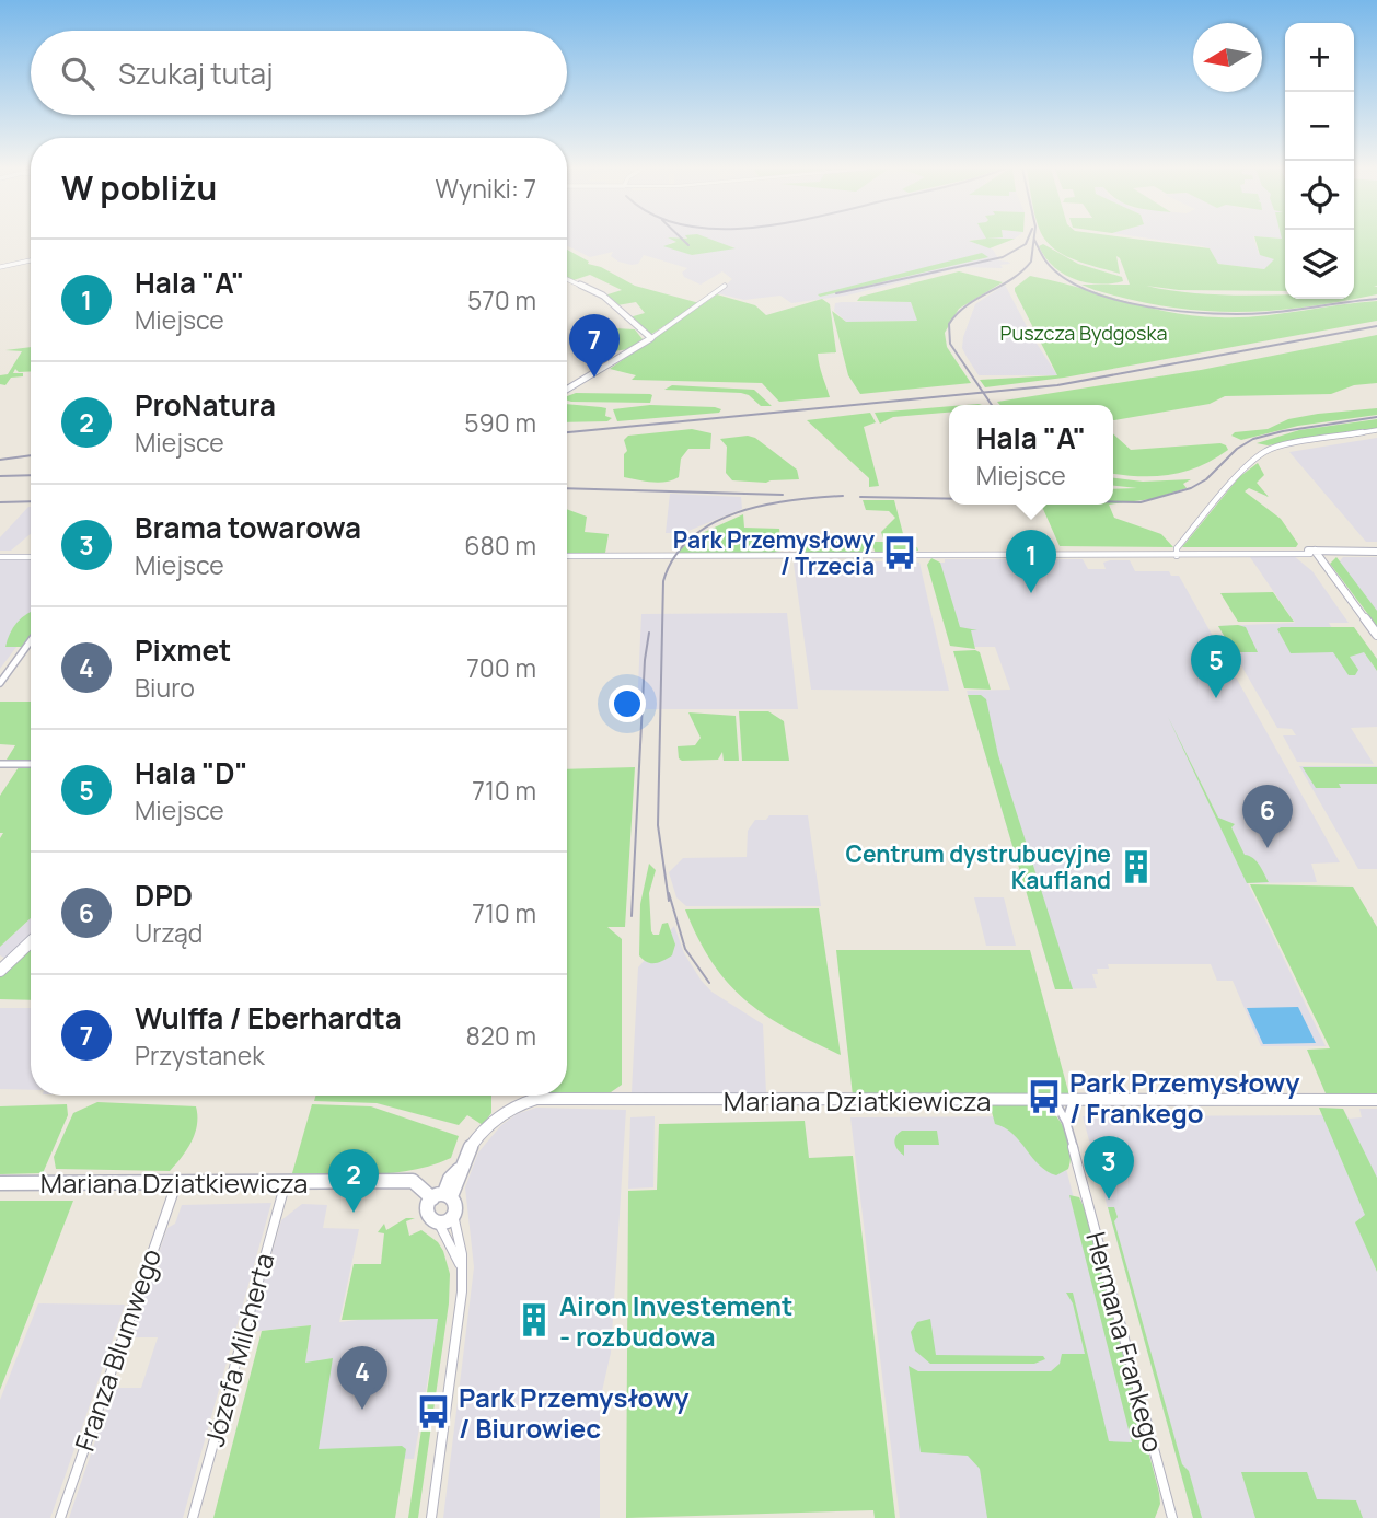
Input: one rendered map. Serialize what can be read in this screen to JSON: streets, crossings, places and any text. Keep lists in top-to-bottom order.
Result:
{
  "streets": {
    "street": [
      "Mariana Dziatkiewicza",
      "Hermana Frankego",
      "Franza Blumwego",
      "Józefa Milcherta"
    ]
  },
  "crossings": [
    ["Mariana Dziatkiewicza", "Hermana Frankego"],
    ["Mariana Dziatkiewicza", "Franza Blumwego"],
    ["Mariana Dziatkiewicza", "Józefa Milcherta"]
  ],
  "parks": ["Puszcza Bydgoska"],
  "places": {
    "bus stop": ["Park Przemysłowy / Trzecia", "Park Przemysłowy / Frankego", "Park Przemysłowy / Biurowiec"],
    "building": ["Centrum dystrubucyjne Kaufland", "Airon Investement - rozbudowa"]
  },
  "north": "left",
  "page": {
    "map_buttons": ["+", "−"],
    "search": "Szukaj tutaj",
    "heading": ["W pobliżu", "Wyniki: 7"],
    "list": [
      {
        "mark": "1",
        "name": "Hala \"A\"",
        "note": "Miejsce",
        "value": "570 m"
      },
      {
        "mark": "2",
        "name": "ProNatura",
        "note": "Miejsce",
        "value": "590 m"
      },
      {
        "mark": "3",
        "name": "Brama towarowa",
        "note": "Miejsce",
        "value": "680 m"
      },
      {
        "mark": "4",
        "name": "Pixmet",
        "note": "Biuro",
        "value": "700 m"
      },
      {
        "mark": "5",
        "name": "Hala \"D\"",
        "note": "Miejsce",
        "value": "710 m"
      },
      {
        "mark": "6",
        "name": "DPD",
        "note": "Urząd",
        "value": "710 m"
      },
      {
        "mark": "7",
        "name": "Wulffa / Eberhardta",
        "note": "Przystanek",
        "value": "820 m"
      }
    ],
    "pins": [
      "7",
      "1",
      "5",
      "6",
      "3",
      "2",
      "4"
    ],
    "popup": ["Hala \"A\"", "Miejsce"]
  }
}
